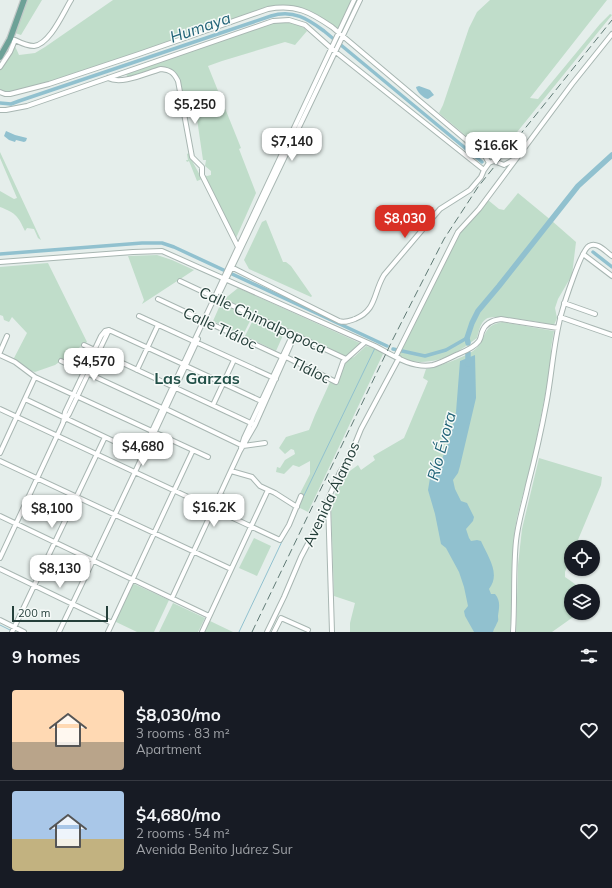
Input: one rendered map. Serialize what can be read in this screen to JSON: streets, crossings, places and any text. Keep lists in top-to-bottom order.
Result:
{
  "streets": {
    "street": [
      "Calle Chimalpopoca",
      "Calle Tláloc",
      "Tláloc",
      "Avenida Álamos"
    ]
  },
  "crossings": [
    ["Calle Chimalpopoca", "Tláloc"],
    ["Calle Tláloc", "Tláloc"]
  ],
  "districts": ["Las Garzas"],
  "water": ["Humaya", "Río Évora"],
  "scale_bar": "200 m",
  "page": {
    "price": [
      "$5,250",
      "$7,140",
      "$16.6K",
      "$8,030",
      "$4,570",
      "$4,680",
      "$16.2K",
      "$8,100",
      "$8,130"
    ],
    "scale": "200 m",
    "heading": "9 homes",
    "list": [
      {
        "name": "$8,030/mo",
        "note": "3 rooms · 83 m² · Apartment"
      },
      {
        "name": "$4,680/mo",
        "note": "2 rooms · 54 m² · Avenida Benito Juárez Sur"
      }
    ]
  }
}
